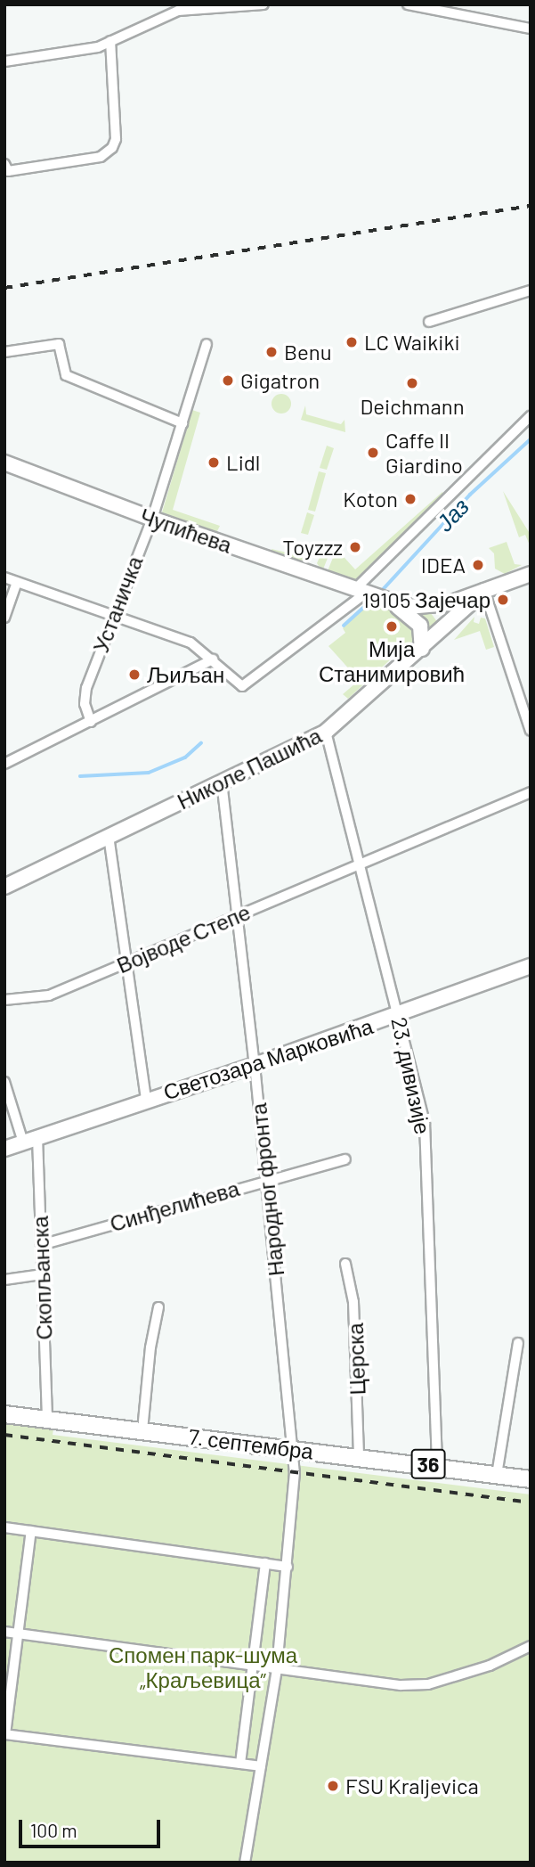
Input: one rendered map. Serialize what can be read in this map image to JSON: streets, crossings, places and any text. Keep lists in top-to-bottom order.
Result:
{
  "streets": {
    "main road": ["7. септембра", "36"],
    "street": [
      "Чупићева",
      "Устаничка",
      "Николе Пашића",
      "Војводе Степе",
      "Светозара Марковића",
      "23. дивизије",
      "Народног фронта",
      "Синђелићева",
      "Скопљанска",
      "Церска"
    ]
  },
  "crossings": [
    ["Чупићева", "Устаничка"],
    ["Николе Пашића", "23. дивизије"],
    ["Николе Пашића", "Народног фронта"],
    ["Војводе Степе", "23. дивизије"],
    ["Војводе Степе", "Народног фронта"],
    ["Светозара Марковића", "23. дивизије"],
    ["Светозара Марковића", "Народног фронта"],
    ["Светозара Марковића", "Скопљанска"],
    ["23. дивизије", "7. септембра"],
    ["Народног фронта", "Синђелићева"],
    ["Народног фронта", "7. септембра"],
    ["Синђелићева", "Скопљанска"],
    ["Скопљанска", "7. септембра"],
    ["Церска", "7. септембра"]
  ],
  "water": ["Јаз"],
  "parks": ["Спомен парк-шума „Краљевица”"],
  "places": [
    "LC Waikiki",
    "Benu",
    "Gigatron",
    "Deichmann",
    "Caffe Il Giardino",
    "Lidl",
    "Koton",
    "Toyzzz",
    "IDEA",
    "19105 Зајечар",
    "Мија Станимировић",
    "Љиљан",
    "FSU Kraljevica"
  ],
  "scale_bar": "100 m"
}
